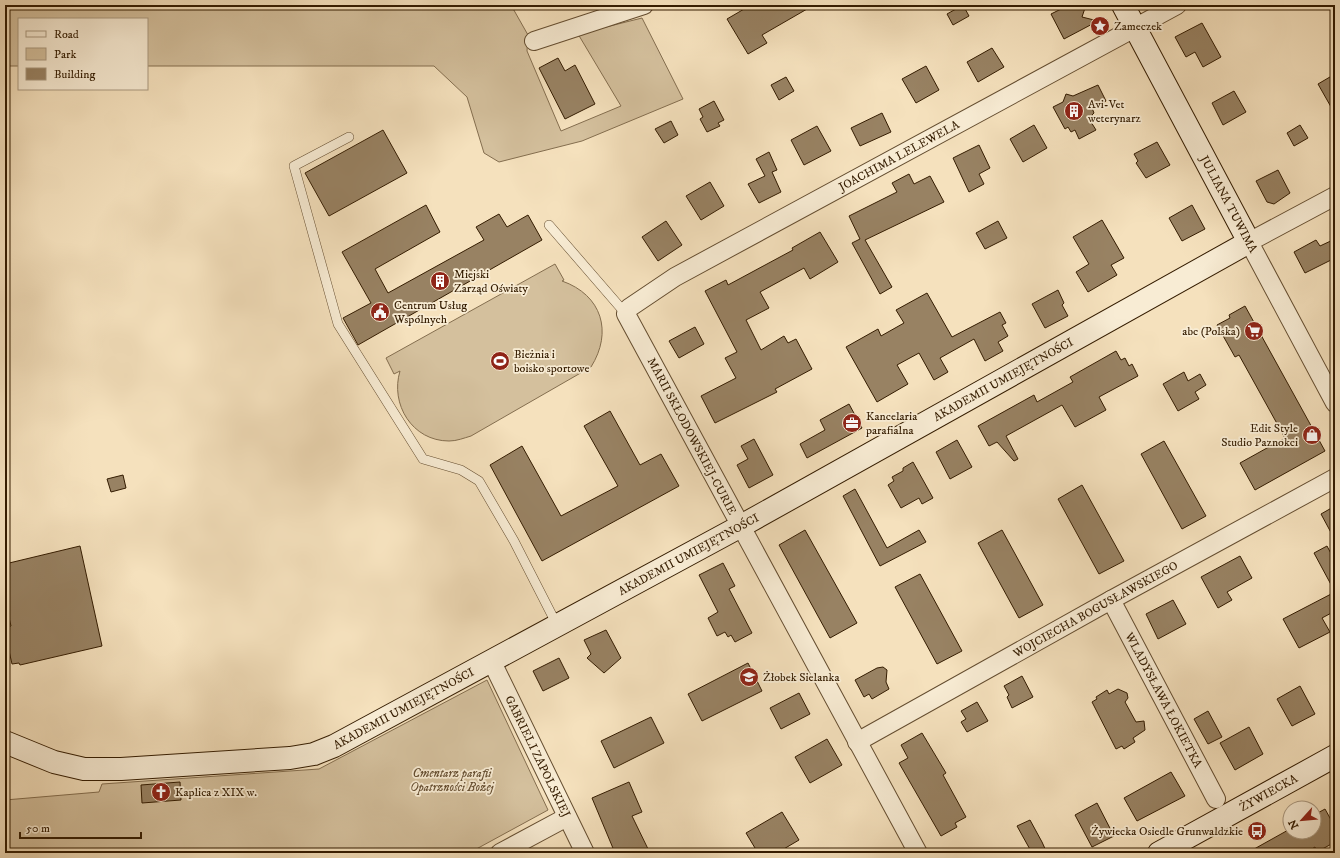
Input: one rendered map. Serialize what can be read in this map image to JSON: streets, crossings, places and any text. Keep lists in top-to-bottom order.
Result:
{
  "streets": {
    "street": [
      "JOACHIMA LELEWELA",
      "JULIANA TUWIMA",
      "AKADEMII UMIEJĘTNOŚCI",
      "MARII SKŁODOWSKIEJ-CURIE",
      "WOJCIECHA BOGUSŁAWSKIEGO",
      "WLADYSŁAWA ŁOKIETKA",
      "GABRIELI ZAPOLSKIEJ",
      "ŻYWIECKA"
    ]
  },
  "crossings": [
    ["JOACHIMA LELEWELA", "JULIANA TUWIMA"],
    ["JOACHIMA LELEWELA", "MARII SKŁODOWSKIEJ-CURIE"],
    ["JULIANA TUWIMA", "AKADEMII UMIEJĘTNOŚCI"],
    ["AKADEMII UMIEJĘTNOŚCI", "MARII SKŁODOWSKIEJ-CURIE"],
    ["AKADEMII UMIEJĘTNOŚCI", "GABRIELI ZAPOLSKIEJ"],
    ["MARII SKŁODOWSKIEJ-CURIE", "WOJCIECHA BOGUSŁAWSKIEGO"],
    ["WOJCIECHA BOGUSŁAWSKIEGO", "WLADYSŁAWA ŁOKIETKA"]
  ],
  "parks": ["Cmentarz parafii Opatrzności Bożej"],
  "places": {
    "place": ["Zameczek"],
    "building": ["Avi-Vet weterynarz", "Miejski Zarząd Oświaty"],
    "public building": ["Centrum Usług Wspólnych"],
    "supermarket": ["abc (Polska)"],
    "sports": ["Bieżnia i boisko sportowe"],
    "office": ["Kancelaria parafialna"],
    "shop": ["Edit Style Studio Paznokci"],
    "school or university": ["Żłobek Sielanka"],
    "church": ["Kaplica z XIX w."],
    "bus stop": ["Żywiecka Osiedle Grunwaldzkie"]
  },
  "legend": ["Road", "Park", "Building"],
  "scale_bar": "50 m",
  "north": "bottom left"
}
